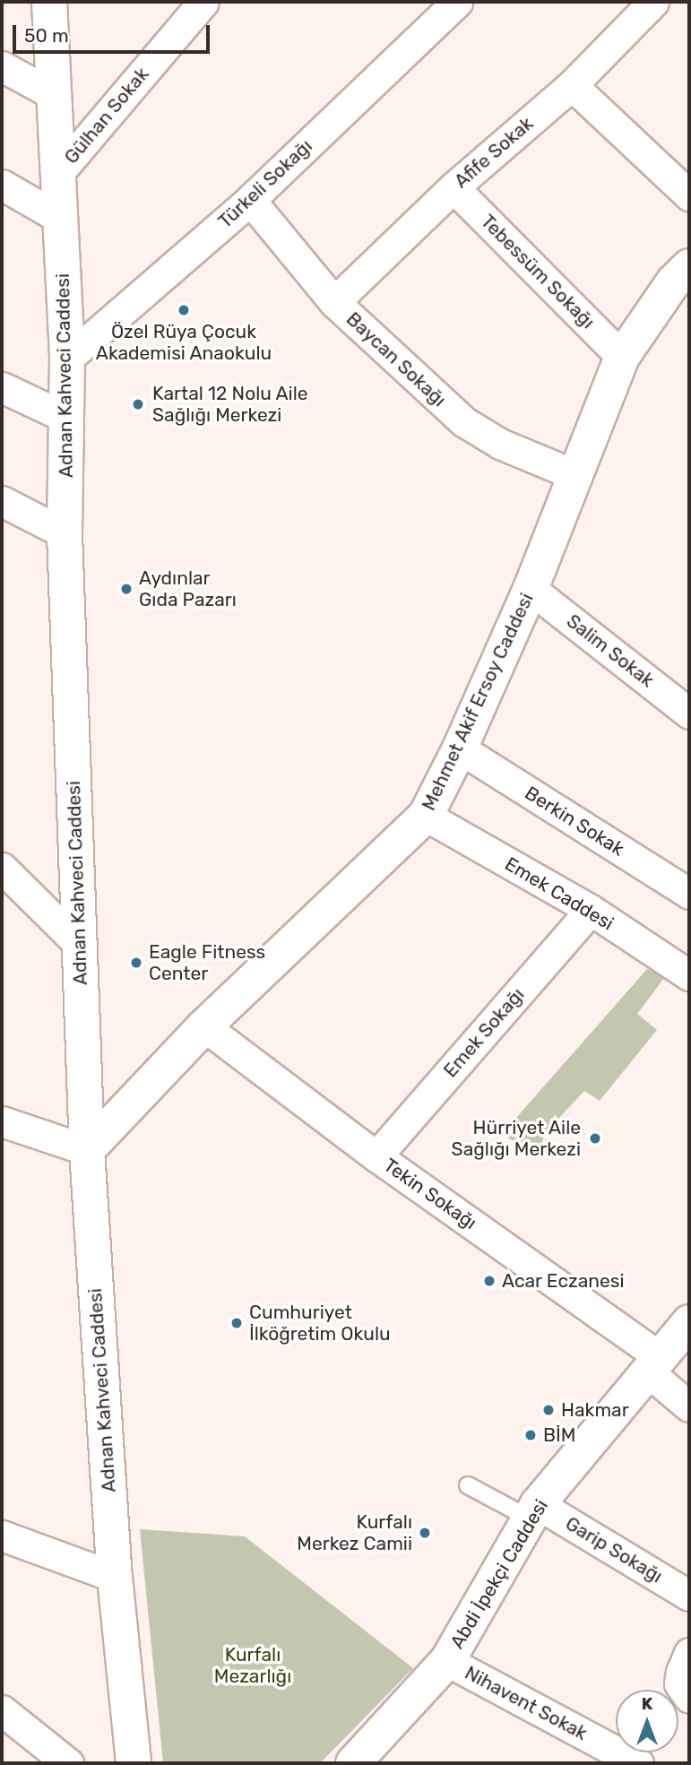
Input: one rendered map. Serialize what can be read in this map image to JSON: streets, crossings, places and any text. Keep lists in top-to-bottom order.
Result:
{
  "streets": {
    "main road": ["Adnan Kahveci Caddesi", "Mehmet Akif Ersoy Caddesi", "Abdi İpekçi Caddesi"],
    "street": [
      "Gülhan Sokak",
      "Afife Sokak",
      "Türkeli Sokağı",
      "Tebessüm Sokağı",
      "Baycan Sokağı",
      "Salim Sokak",
      "Berkin Sokak",
      "Emek Caddesi",
      "Emek Sokağı",
      "Tekin Sokağı",
      "Garip Sokağı",
      "Nihavent Sokak"
    ]
  },
  "crossings": [
    ["Gülhan Sokak", "Adnan Kahveci Caddesi"],
    ["Afife Sokak", "Tebessüm Sokağı"],
    ["Afife Sokak", "Baycan Sokağı"],
    ["Türkeli Sokağı", "Baycan Sokağı"],
    ["Türkeli Sokağı", "Adnan Kahveci Caddesi"],
    ["Tebessüm Sokağı", "Mehmet Akif Ersoy Caddesi"],
    ["Baycan Sokağı", "Mehmet Akif Ersoy Caddesi"],
    ["Adnan Kahveci Caddesi", "Mehmet Akif Ersoy Caddesi"],
    ["Salim Sokak", "Mehmet Akif Ersoy Caddesi"],
    ["Mehmet Akif Ersoy Caddesi", "Berkin Sokak"],
    ["Mehmet Akif Ersoy Caddesi", "Emek Caddesi"],
    ["Mehmet Akif Ersoy Caddesi", "Tekin Sokağı"],
    ["Emek Caddesi", "Emek Sokağı"],
    ["Emek Sokağı", "Tekin Sokağı"],
    ["Tekin Sokağı", "Abdi İpekçi Caddesi"],
    ["Garip Sokağı", "Abdi İpekçi Caddesi"],
    ["Abdi İpekçi Caddesi", "Nihavent Sokak"]
  ],
  "parks": ["Kurfalı Mezarlığı"],
  "places": [
    "Özel Rüya Çocuk Akademisi Anaokulu",
    "Kartal 12 Nolu Aile Sağlığı Merkezi",
    "Aydınlar Gıda Pazarı",
    "Eagle Fitness Center",
    "Hürriyet Aile Sağlığı Merkezi",
    "Acar Eczanesi",
    "Cumhuriyet İlköğretim Okulu",
    "Hakmar",
    "BİM",
    "Kurfalı Merkez Camii"
  ],
  "scale_bar": "50 m",
  "north": "top"
}
